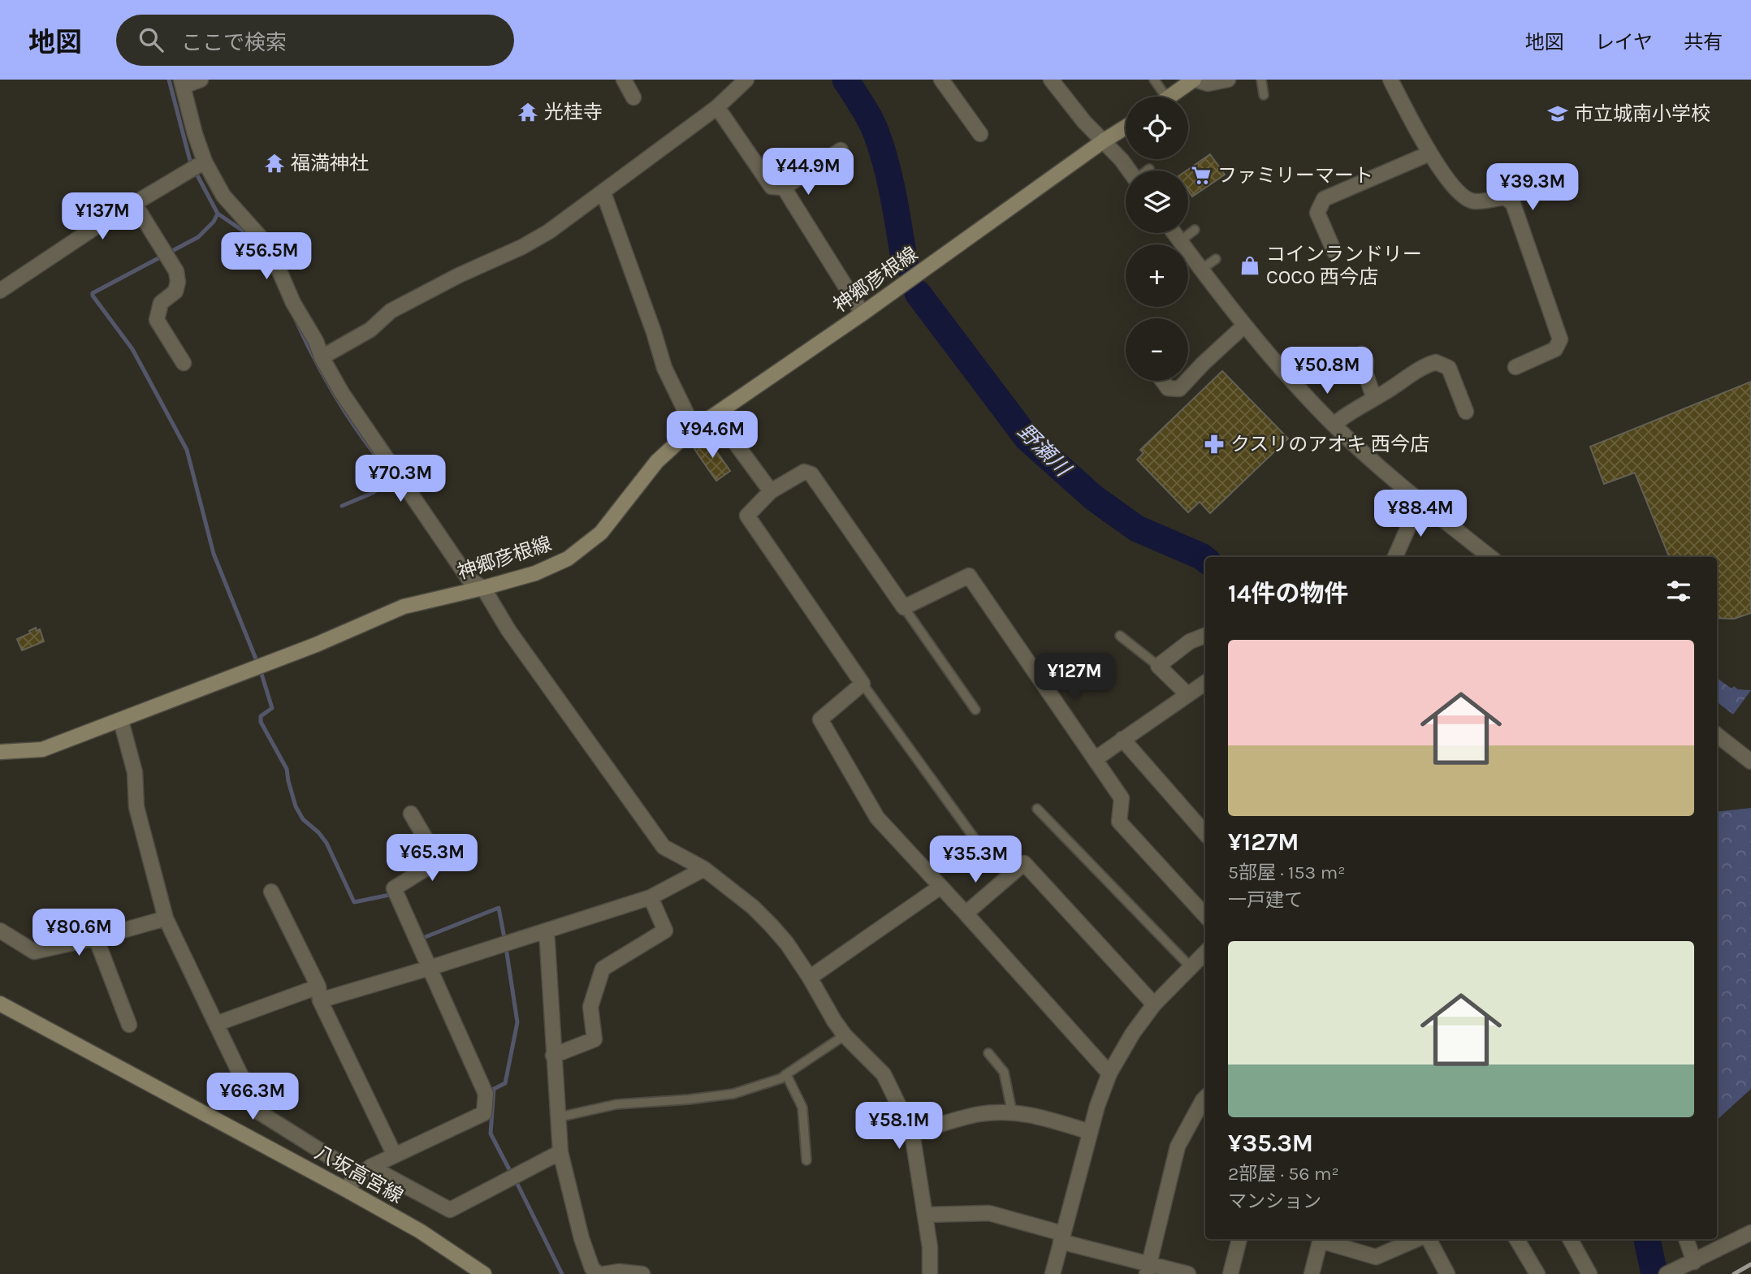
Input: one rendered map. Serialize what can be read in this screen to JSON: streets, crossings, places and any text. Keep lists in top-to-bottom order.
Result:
{
  "streets": {
    "main road": ["神郷彦根線", "八坂高宮線"]
  },
  "water": ["野瀬川"],
  "places": {
    "temple": ["光桂寺", "福満神社"],
    "school or university": ["市立城南小学校"],
    "supermarket": ["ファミリーマート"],
    "shop": ["コインランドリー COCO 西今店"],
    "pharmacy": ["クスリのアオキ 西今店"]
  },
  "page": {
    "header": "地図",
    "search": "ここで検索",
    "nav": ["地図", "レイヤ", "共有"],
    "map_buttons": ["+", "−"],
    "price": [
      "¥44.9M",
      "¥39.3M",
      "¥137M",
      "¥56.5M",
      "¥50.8M",
      "¥94.6M",
      "¥70.3M",
      "¥88.4M",
      "¥127M",
      "¥65.3M",
      "¥35.3M",
      "¥80.6M",
      "¥66.3M",
      "¥58.1M"
    ],
    "heading": "14件の物件",
    "list": [
      {
        "name": "¥127M",
        "note": "5部屋 · 153 m² · 一戸建て"
      },
      {
        "name": "¥35.3M",
        "note": "2部屋 · 56 m² · マンション"
      }
    ]
  }
}
